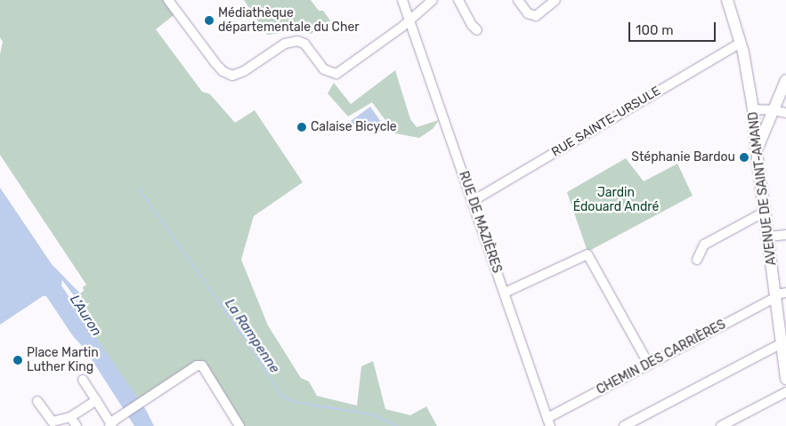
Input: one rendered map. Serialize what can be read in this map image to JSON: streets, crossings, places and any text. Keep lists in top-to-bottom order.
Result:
{
  "streets": {
    "main road": ["AVENUE DE SAINT-AMAND"],
    "street": ["RUE SAINTE-URSULE", "RUE DE MAZIÈRES", "CHEMIN DES CARRIÈRES"]
  },
  "crossings": [
    ["RUE SAINTE-URSULE", "AVENUE DE SAINT-AMAND"],
    ["RUE SAINTE-URSULE", "RUE DE MAZIÈRES"],
    ["AVENUE DE SAINT-AMAND", "CHEMIN DES CARRIÈRES"],
    ["RUE DE MAZIÈRES", "CHEMIN DES CARRIÈRES"]
  ],
  "water": ["L'Auron", "La Rampenne"],
  "parks": ["Jardin Édouard André"],
  "places": [
    "Médiathèque départementale du Cher",
    "Calaise Bicycle",
    "Stéphanie Bardou",
    "Place Martin Luther King"
  ],
  "scale_bar": "100 m"
}
